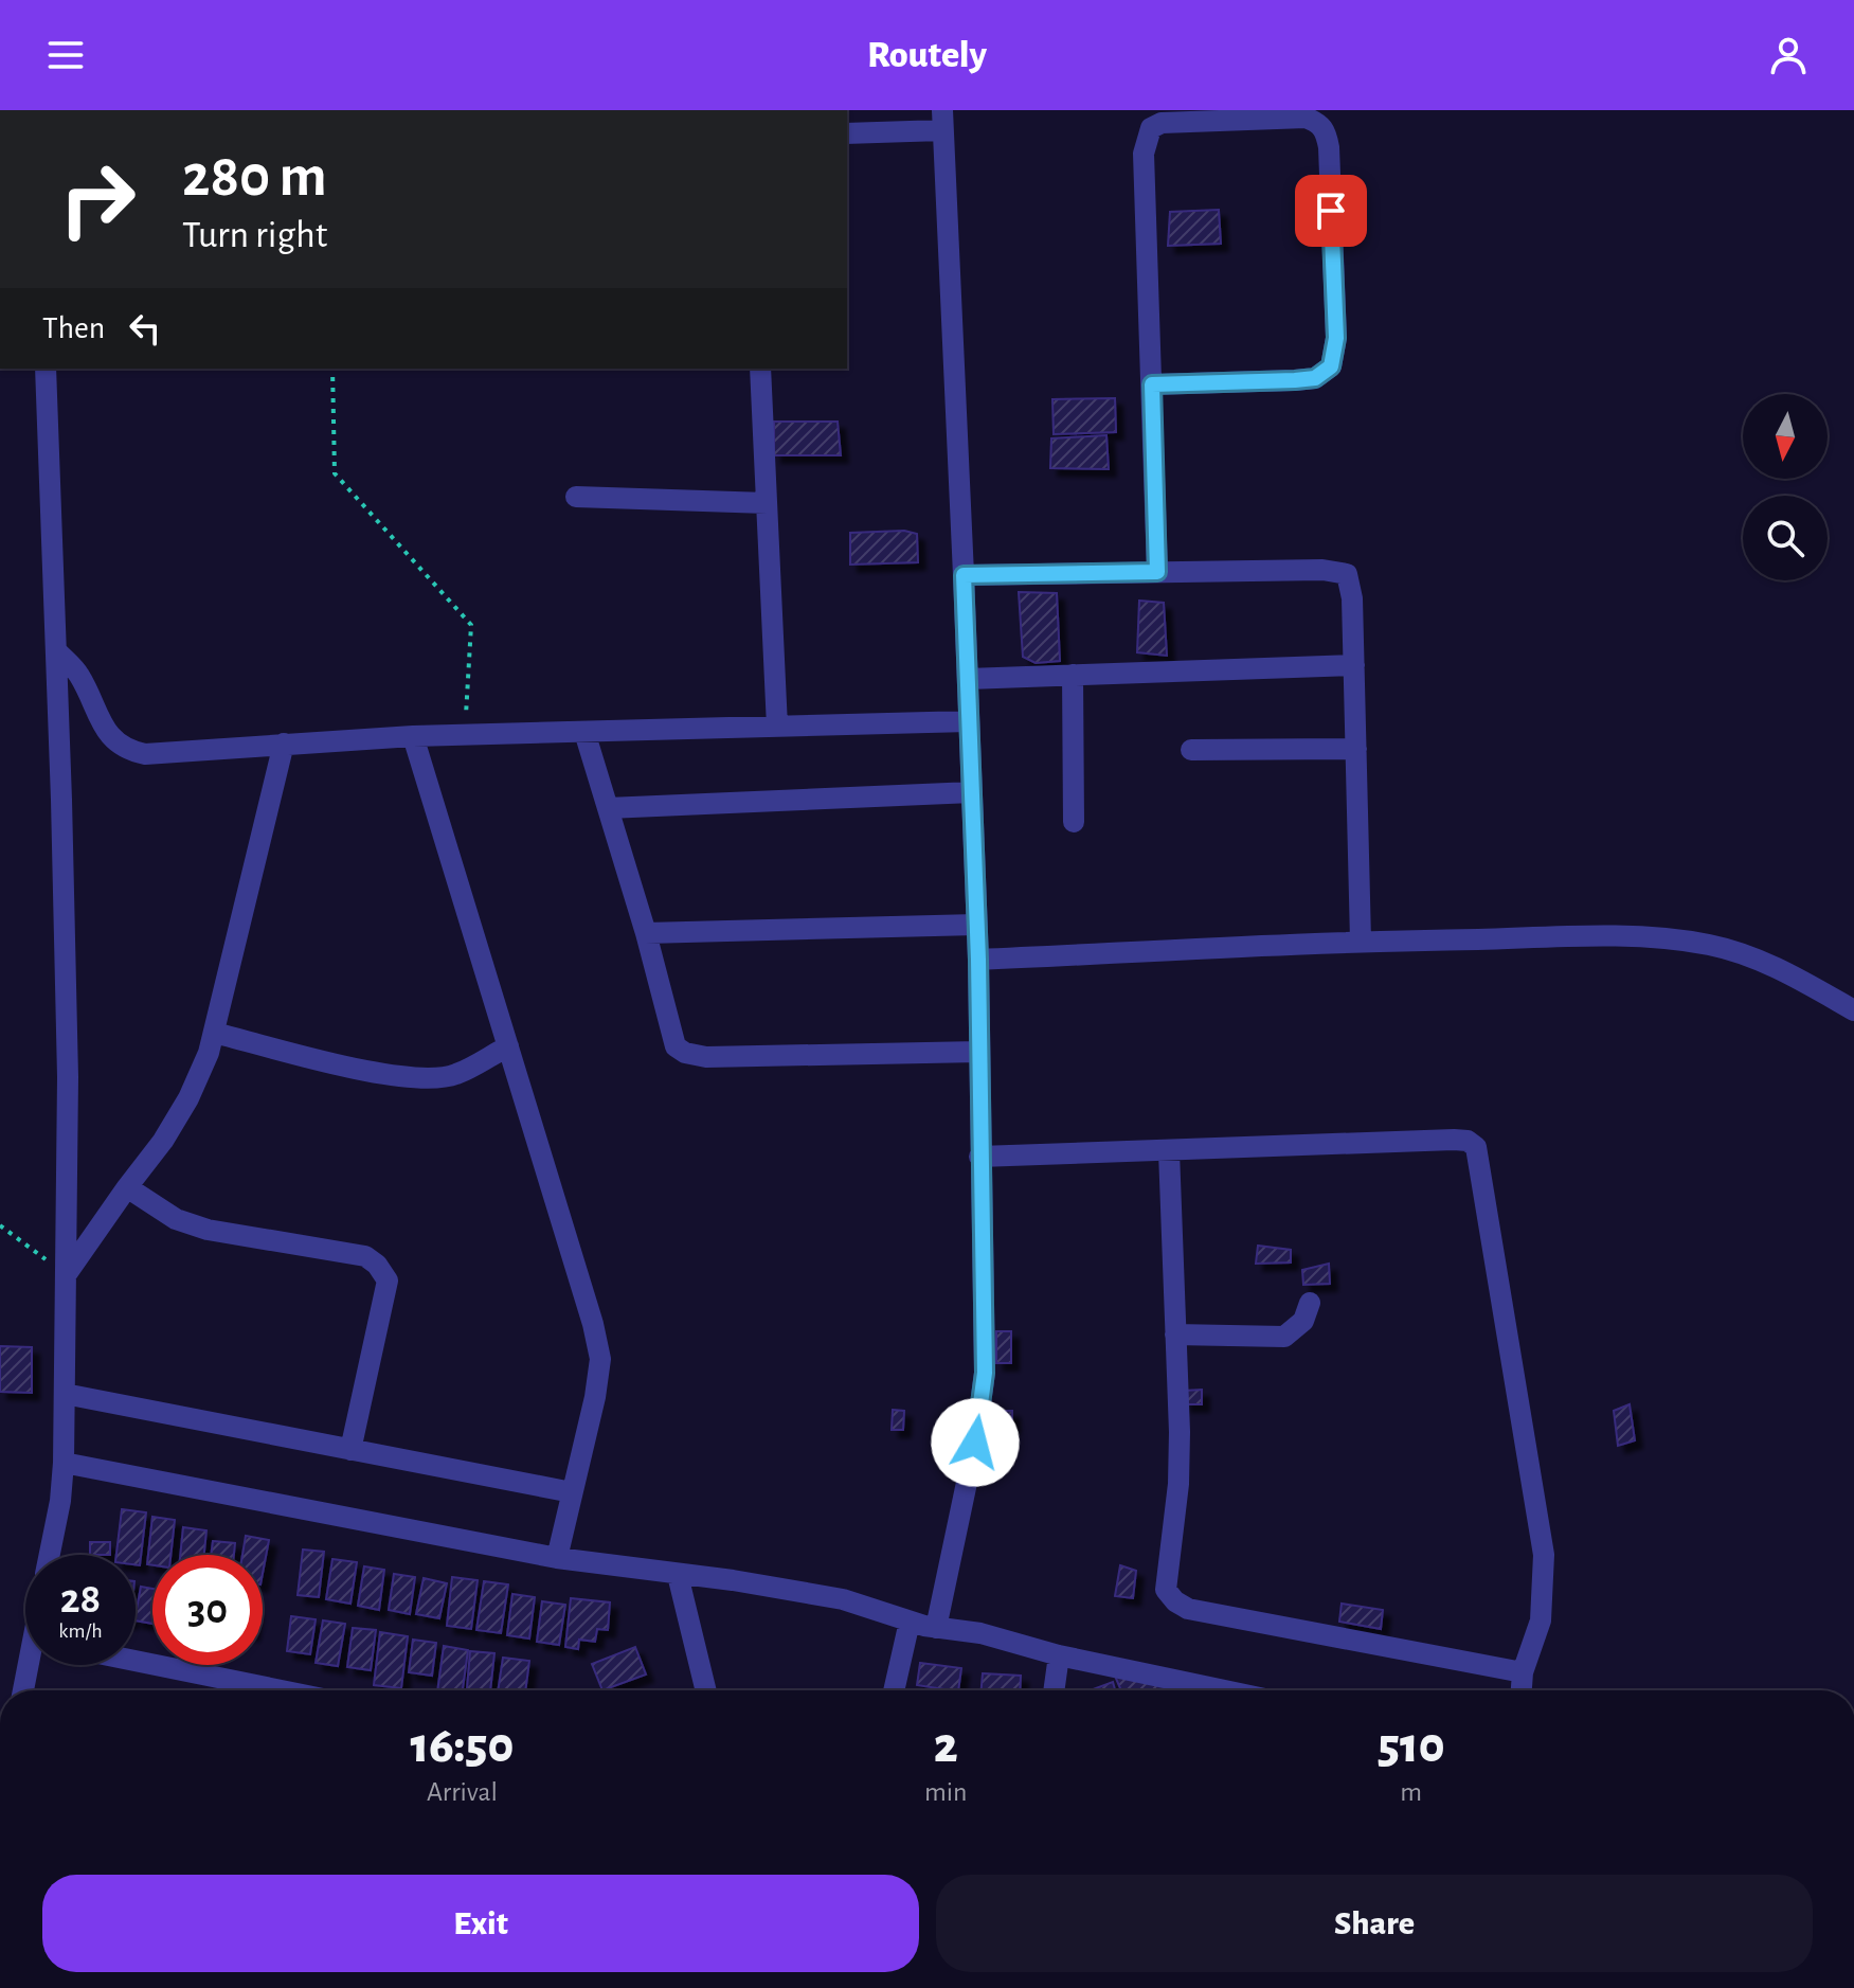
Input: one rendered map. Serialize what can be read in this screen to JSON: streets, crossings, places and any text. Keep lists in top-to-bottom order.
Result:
{
  "north": "bottom",
  "page": {
    "header": "Routely",
    "turn": ["280 m", "Turn right"],
    "then": "Then",
    "speed": "28 km/h",
    "limit": "30",
    "eta": [
      "16:50",
      "Arrival",
      "2",
      "min",
      "510",
      "m"
    ],
    "buttons": ["Exit", "Share"]
  }
}
